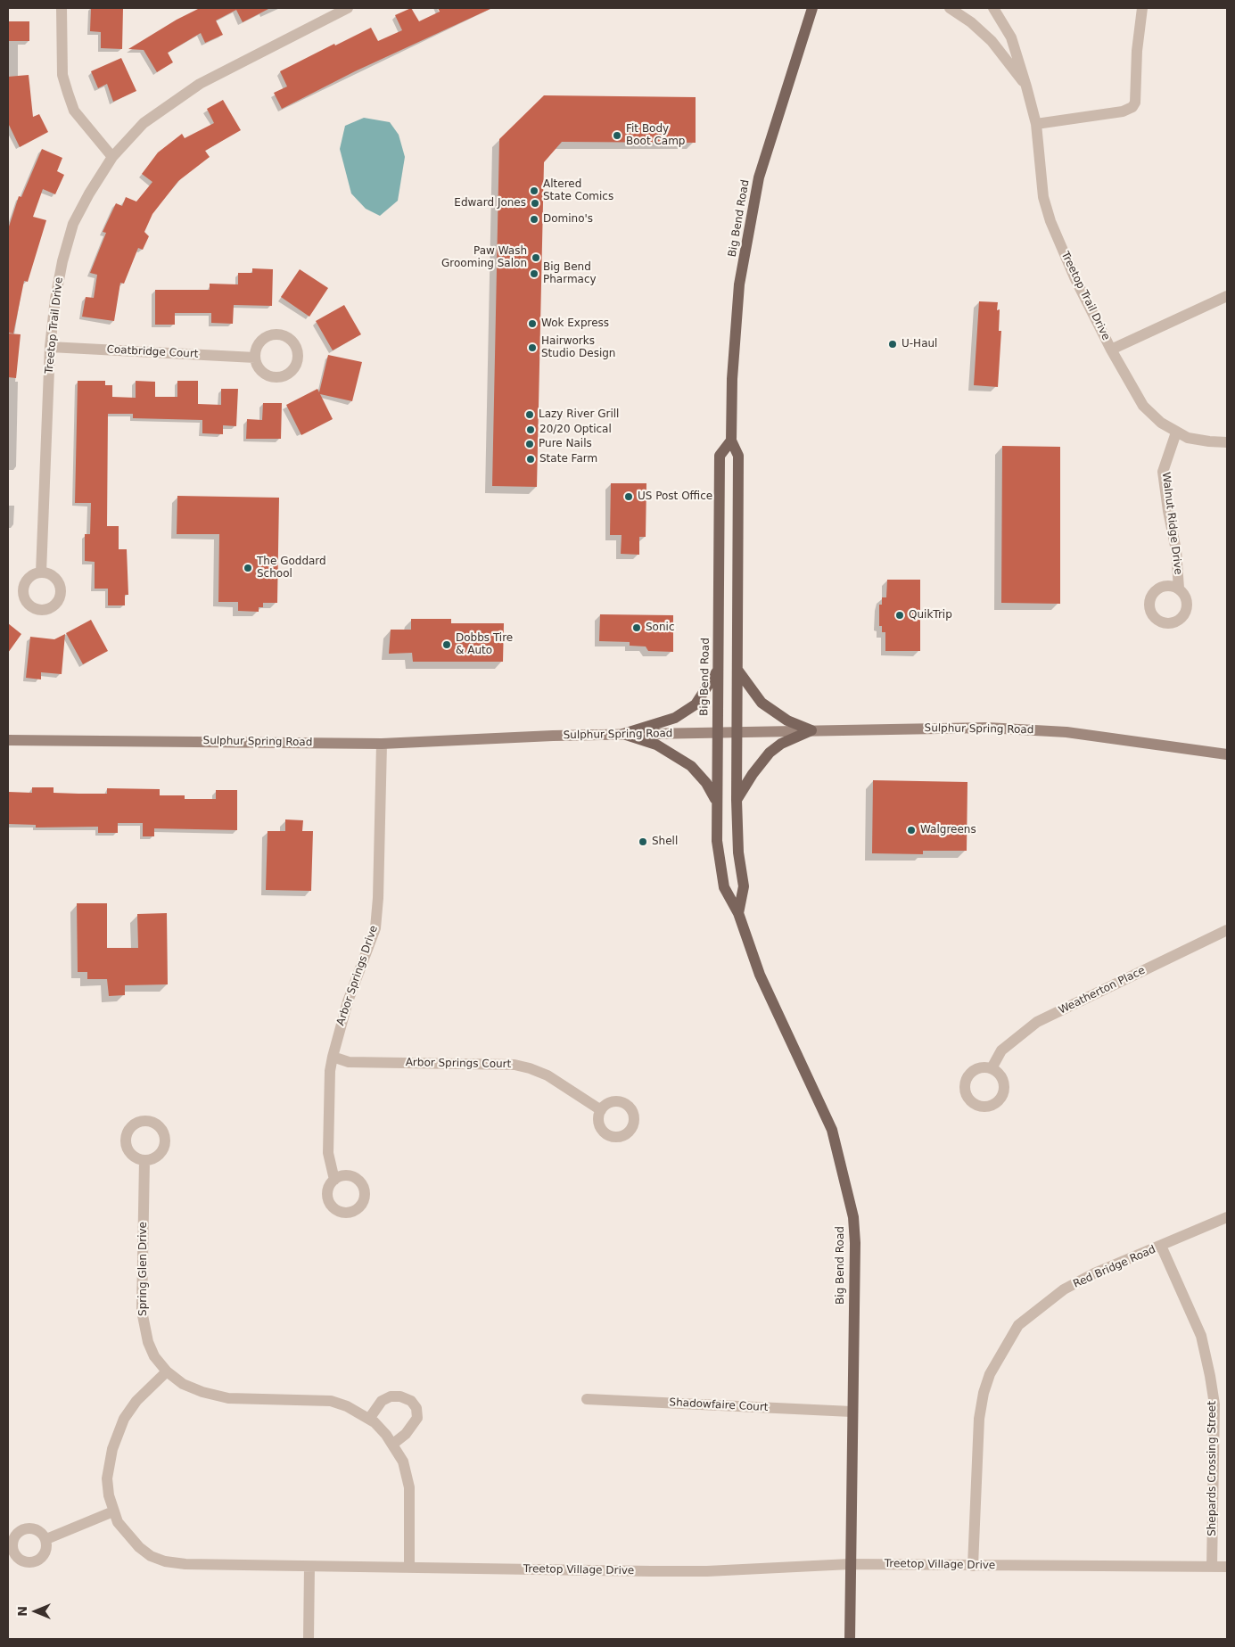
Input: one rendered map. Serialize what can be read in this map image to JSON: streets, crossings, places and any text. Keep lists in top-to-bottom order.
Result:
{
  "streets": {
    "main road": ["Big Bend Road", "Sulphur Spring Road"],
    "street": [
      "Treetop Trail Drive",
      "Coatbridge Court",
      "Walnut Ridge Drive",
      "Arbor Springs Drive",
      "Weatherton Place",
      "Arbor Springs Court",
      "Red Bridge Road",
      "Spring Glen Drive",
      "Shadowfaire Court",
      "Shepards Crossing Street",
      "Treetop Village Drive"
    ]
  },
  "crossings": [
    ["Big Bend Road", "Sulphur Spring Road"],
    ["Big Bend Road", "Shadowfaire Court"],
    ["Big Bend Road", "Treetop Village Drive"],
    ["Treetop Trail Drive", "Coatbridge Court"],
    ["Treetop Trail Drive", "Walnut Ridge Drive"],
    ["Sulphur Spring Road", "Arbor Springs Drive"],
    ["Arbor Springs Drive", "Arbor Springs Court"],
    ["Red Bridge Road", "Shepards Crossing Street"],
    ["Red Bridge Road", "Treetop Village Drive"],
    ["Spring Glen Drive", "Treetop Village Drive"],
    ["Shepards Crossing Street", "Treetop Village Drive"]
  ],
  "places": [
    "Fit Body Boot Camp",
    "Altered State Comics",
    "Edward Jones",
    "Domino's",
    "Paw Wash Grooming Salon",
    "Big Bend Pharmacy",
    "Wok Express",
    "U-Haul",
    "Hairworks Studio Design",
    "Lazy River Grill",
    "20/20 Optical",
    "Pure Nails",
    "State Farm",
    "US Post Office",
    "The Goddard School",
    "QuikTrip",
    "Sonic",
    "Dobbs Tire & Auto",
    "Walgreens",
    "Shell"
  ],
  "north": "left"
}
